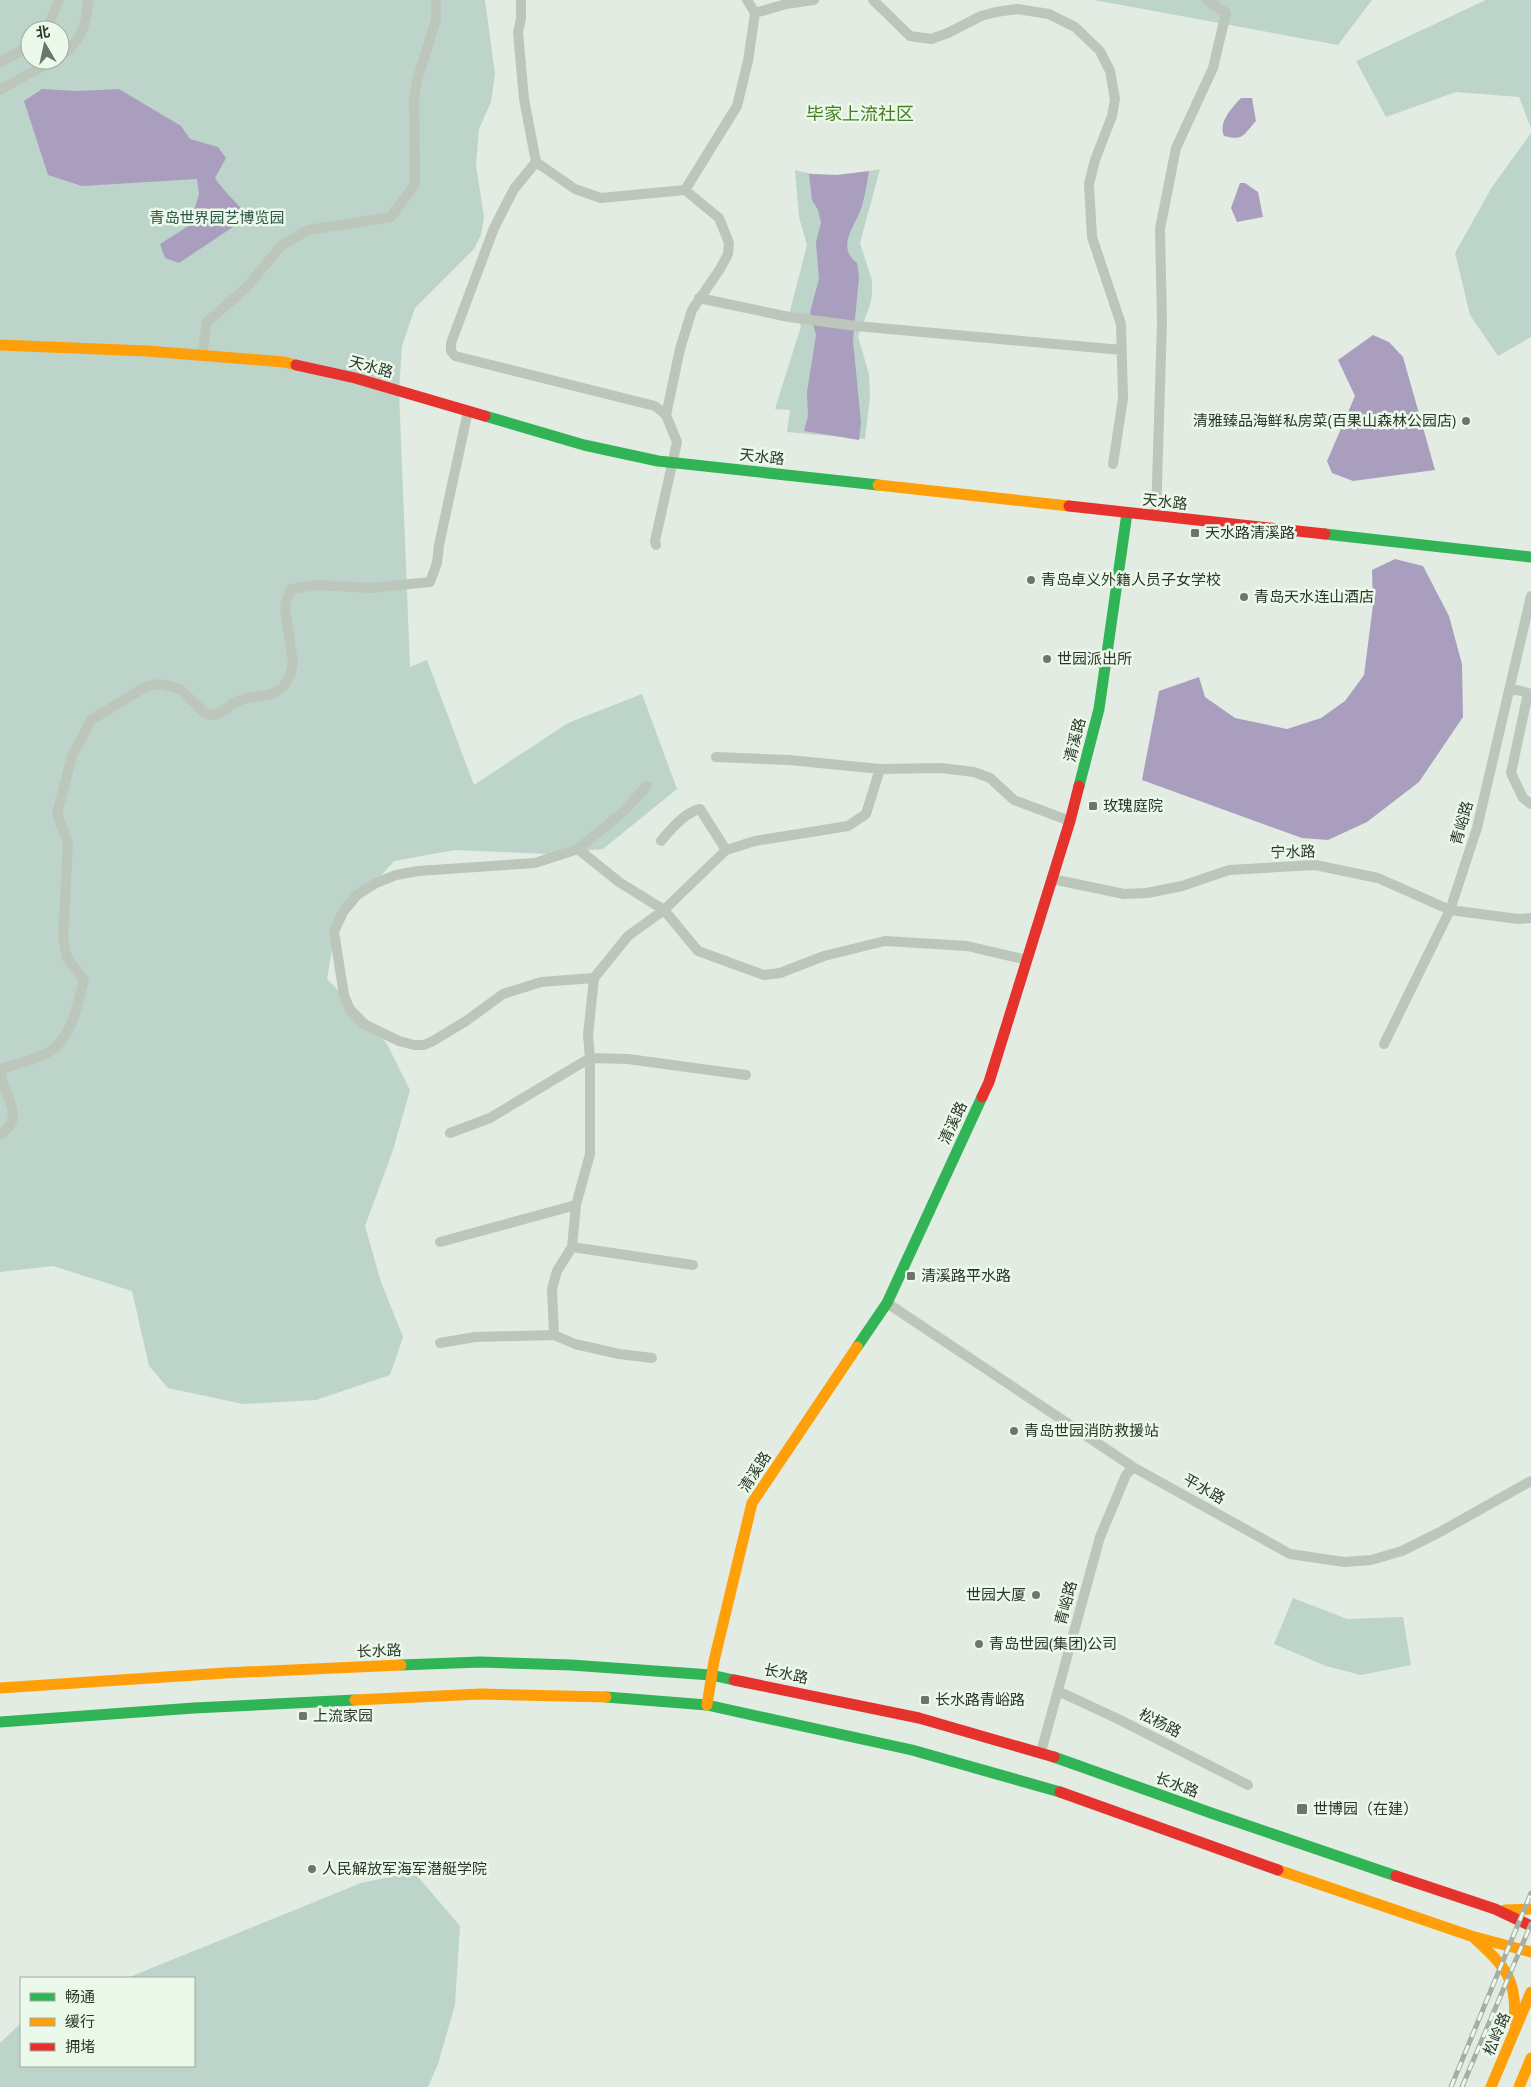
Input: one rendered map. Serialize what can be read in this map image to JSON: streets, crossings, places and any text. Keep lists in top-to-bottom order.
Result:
{
  "streets": {
    "main road": [
      "天水路",
      "清溪路",
      "长水路",
      "松岭路"
    ],
    "street": [
      "青峪路",
      "宁水路",
      "平水路",
      "松杨路"
    ]
  },
  "crossings": [
    ["天水路", "清溪路"],
    ["清溪路", "宁水路"],
    ["清溪路", "平水路"],
    ["清溪路", "长水路"],
    ["青峪路", "宁水路"],
    ["青峪路", "平水路"],
    ["青峪路", "长水路"],
    ["青峪路", "松杨路"]
  ],
  "districts": ["毕家上流社区"],
  "parks": ["青岛世界园艺博览园"],
  "places": {
    "other": [
      "清雅臻品海鲜私房菜(百果山森林公园店)",
      "青岛卓义外籍人员子女学校",
      "青岛天水连山酒店",
      "世园派出所",
      "青岛世园消防救援站",
      "世园大厦",
      "青岛世园(集团)公司",
      "人民解放军海军潜艇学院"
    ],
    "transit": [
      "天水路清溪路",
      "玫瑰庭院",
      "清溪路平水路",
      "长水路青峪路",
      "上流家园",
      "世博园（在建）"
    ]
  },
  "legend": ["畅通", "缓行", "拥堵"],
  "north": "top"
}
